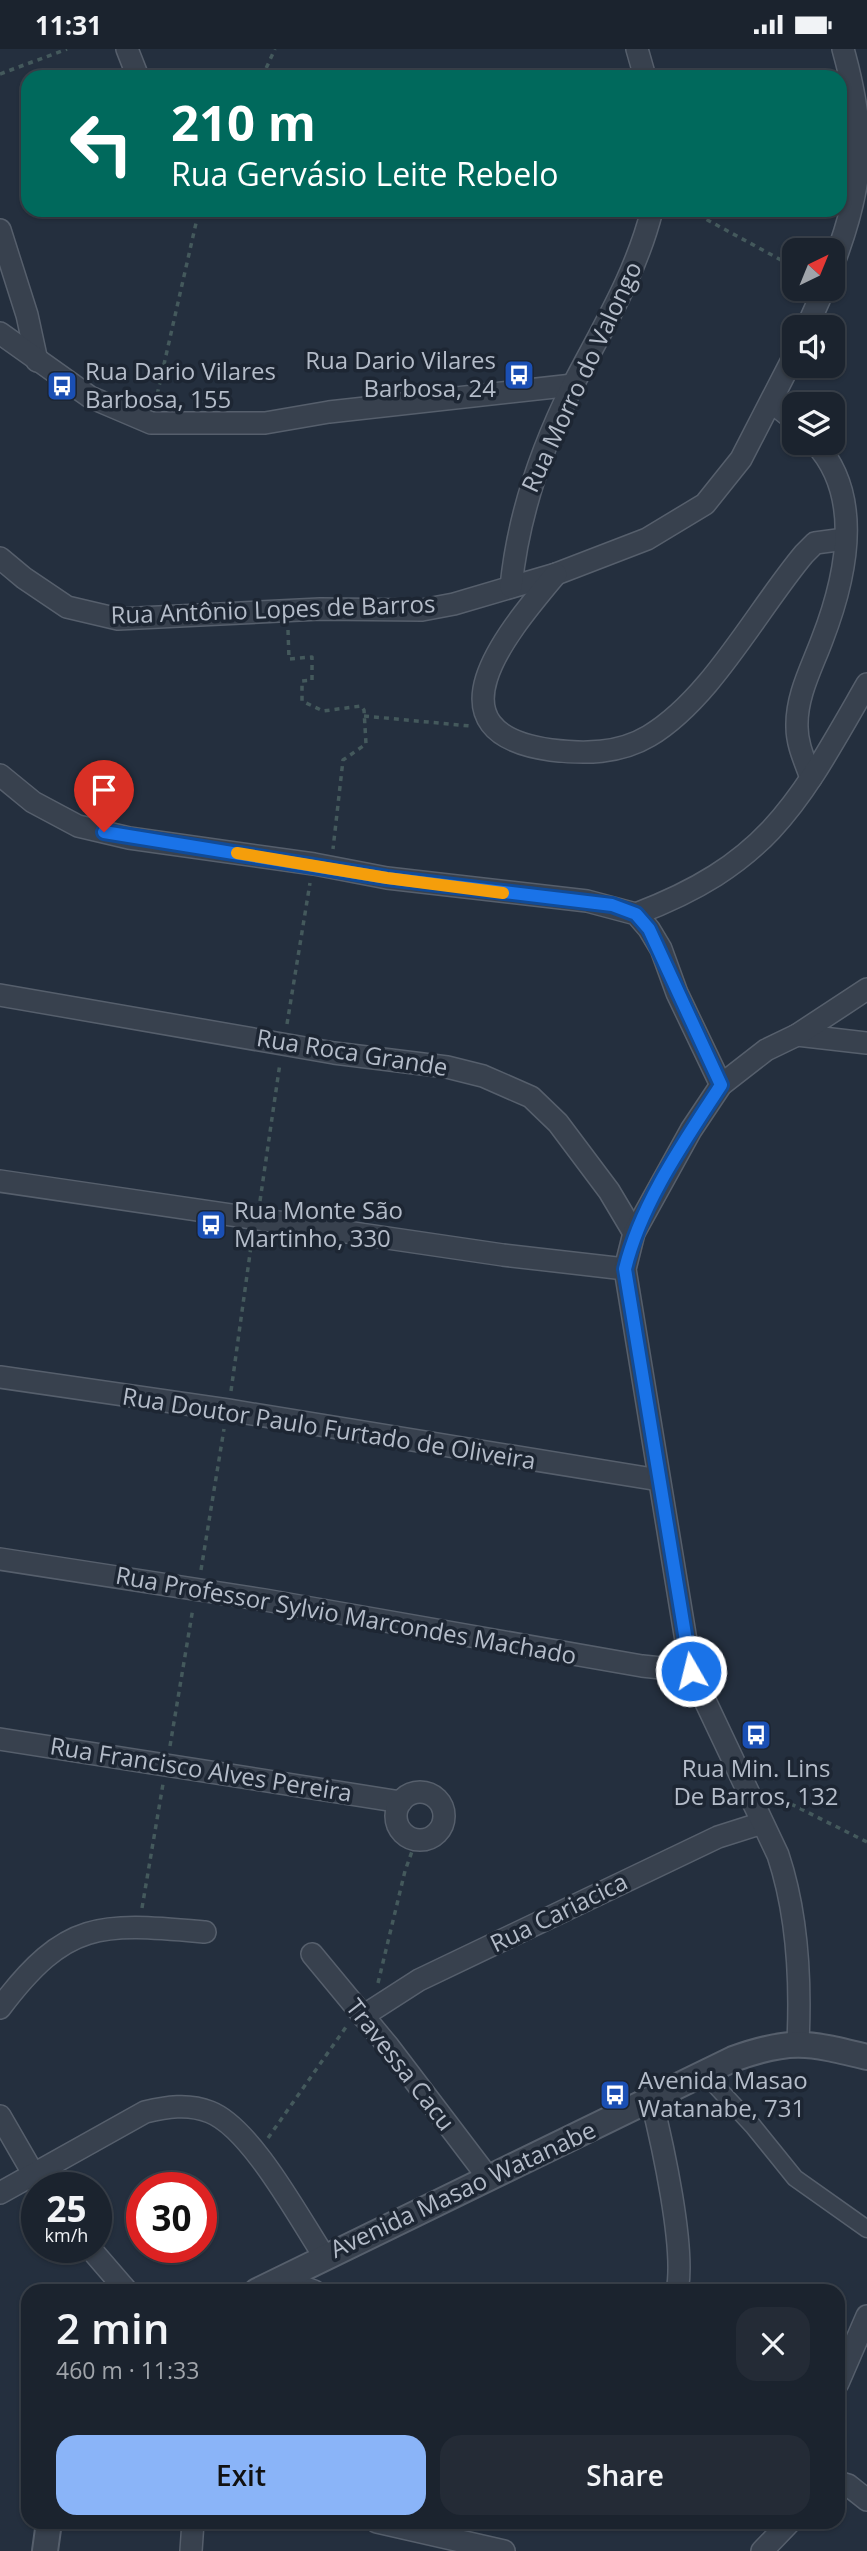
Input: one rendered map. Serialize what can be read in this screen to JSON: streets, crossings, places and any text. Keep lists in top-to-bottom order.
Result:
{
  "streets": {
    "street": [
      "Rua Morro do Valongo",
      "Rua Antônio Lopes de Barros",
      "Rua Roca Grande",
      "Rua Doutor Paulo Furtado de Oliveira",
      "Rua Professor Sylvio Marcondes Machado",
      "Rua Francisco Alves Pereira",
      "Rua Cariacica",
      "Travessa Cacu",
      "Avenida Masao Watanabe"
    ]
  },
  "crossings": [
    ["Rua Morro do Valongo", "Rua Antônio Lopes de Barros"],
    ["Rua Cariacica", "Travessa Cacu"],
    ["Travessa Cacu", "Avenida Masao Watanabe"]
  ],
  "places": {
    "bus stop": [
      "Rua Dario Vilares Barbosa, 24",
      "Rua Dario Vilares Barbosa, 155",
      "Rua Monte São Martinho, 330",
      "Rua Min. Lins De Barros, 132",
      "Avenida Masao Watanabe, 731"
    ]
  },
  "north": "top right",
  "page": {
    "status": "11:31",
    "turn": ["210 m", "Rua Gervásio Leite Rebelo"],
    "speed": "25 km/h",
    "limit": "30",
    "heading": ["2 min", "460 m · 11:33"],
    "buttons": ["Exit", "Share"]
  }
}
